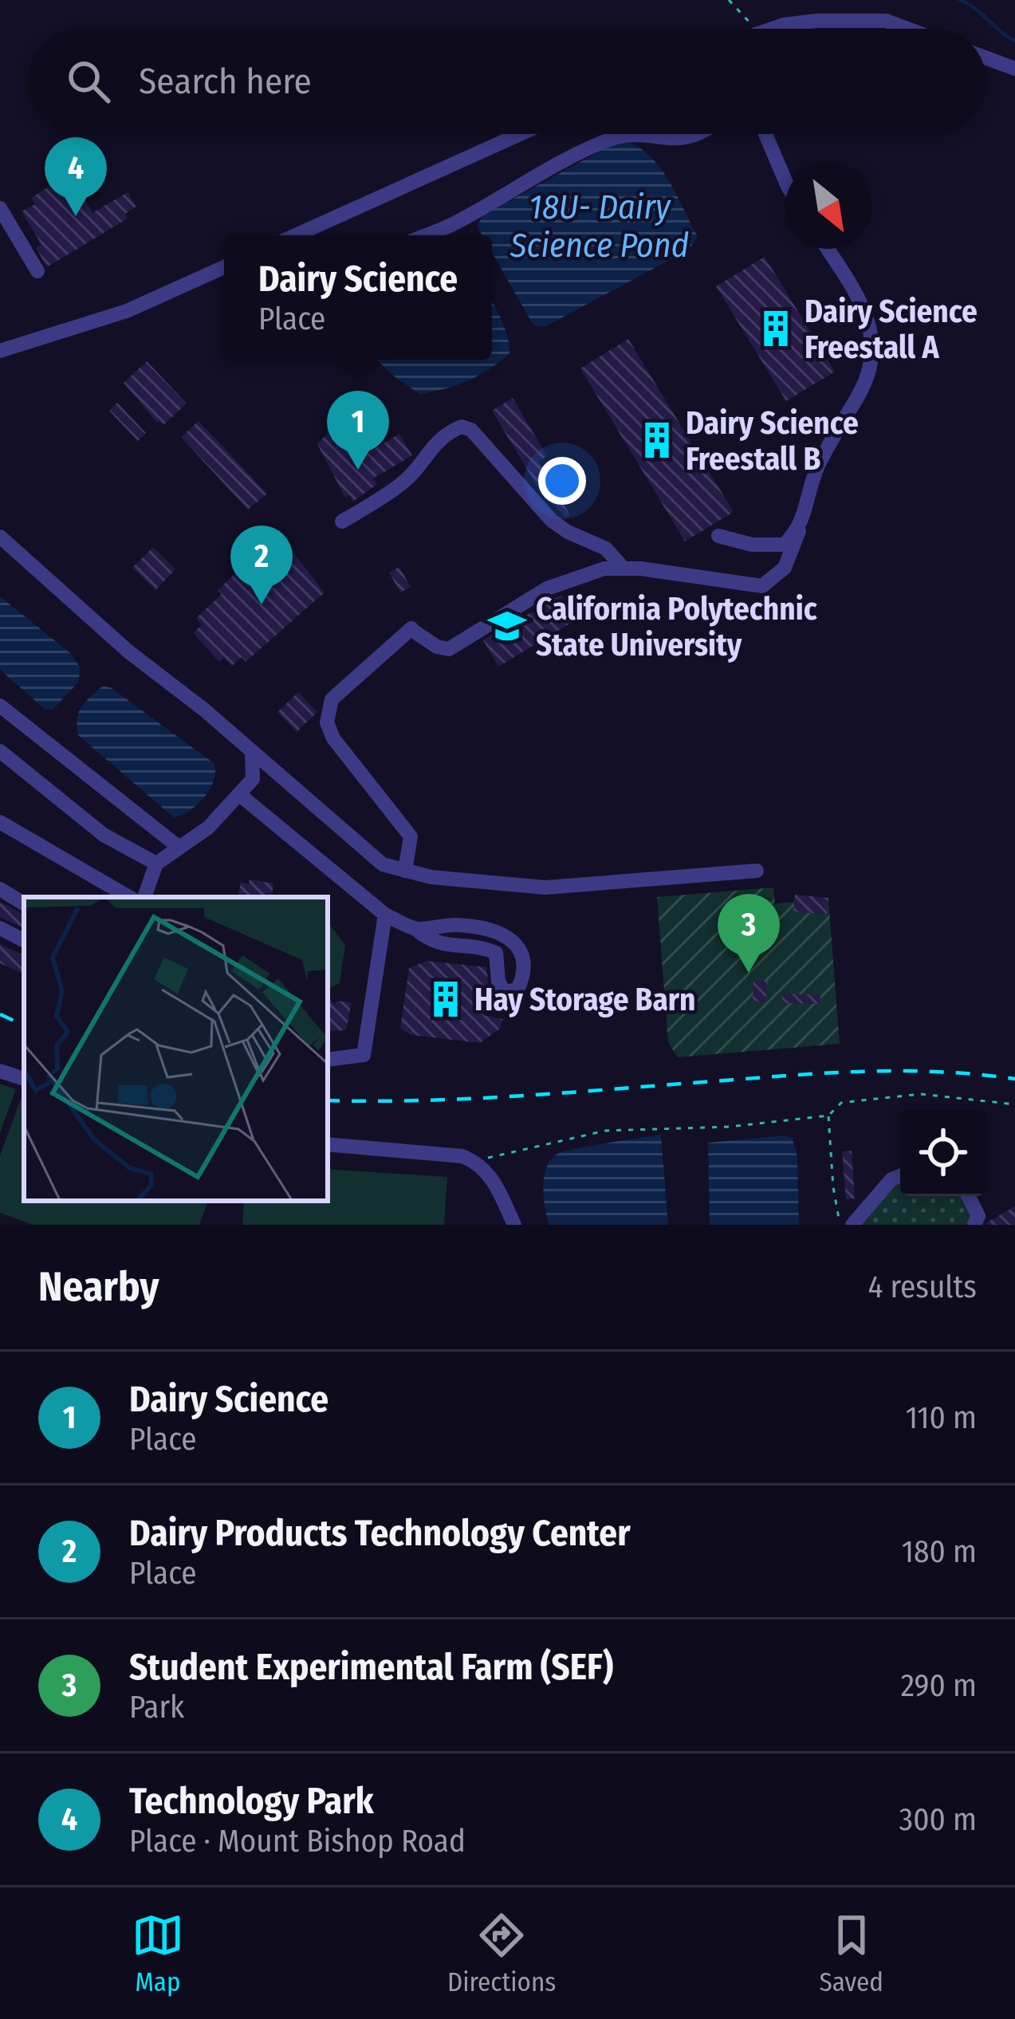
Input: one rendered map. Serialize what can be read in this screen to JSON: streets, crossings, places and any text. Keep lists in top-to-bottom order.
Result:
{
  "water": ["18U- Dairy Science Pond"],
  "places": {
    "building": ["Dairy Science Freestall A", "Dairy Science Freestall B", "Hay Storage Barn"],
    "school or university": ["California Polytechnic State University"]
  },
  "north": "bottom right",
  "page": {
    "search": "Search here",
    "pins": [
      "4",
      "1",
      "2",
      "3"
    ],
    "popup": ["Dairy Science", "Place"],
    "heading": ["Nearby", "4 results"],
    "list": [
      {
        "mark": "1",
        "name": "Dairy Science",
        "note": "Place",
        "value": "110 m"
      },
      {
        "mark": "2",
        "name": "Dairy Products Technology Center",
        "note": "Place",
        "value": "180 m"
      },
      {
        "mark": "3",
        "name": "Student Experimental Farm (SEF)",
        "note": "Park",
        "value": "290 m"
      },
      {
        "mark": "4",
        "name": "Technology Park",
        "note": "Place · Mount Bishop Road",
        "value": "300 m"
      }
    ],
    "nav": ["Map", "Directions", "Saved"]
  }
}
